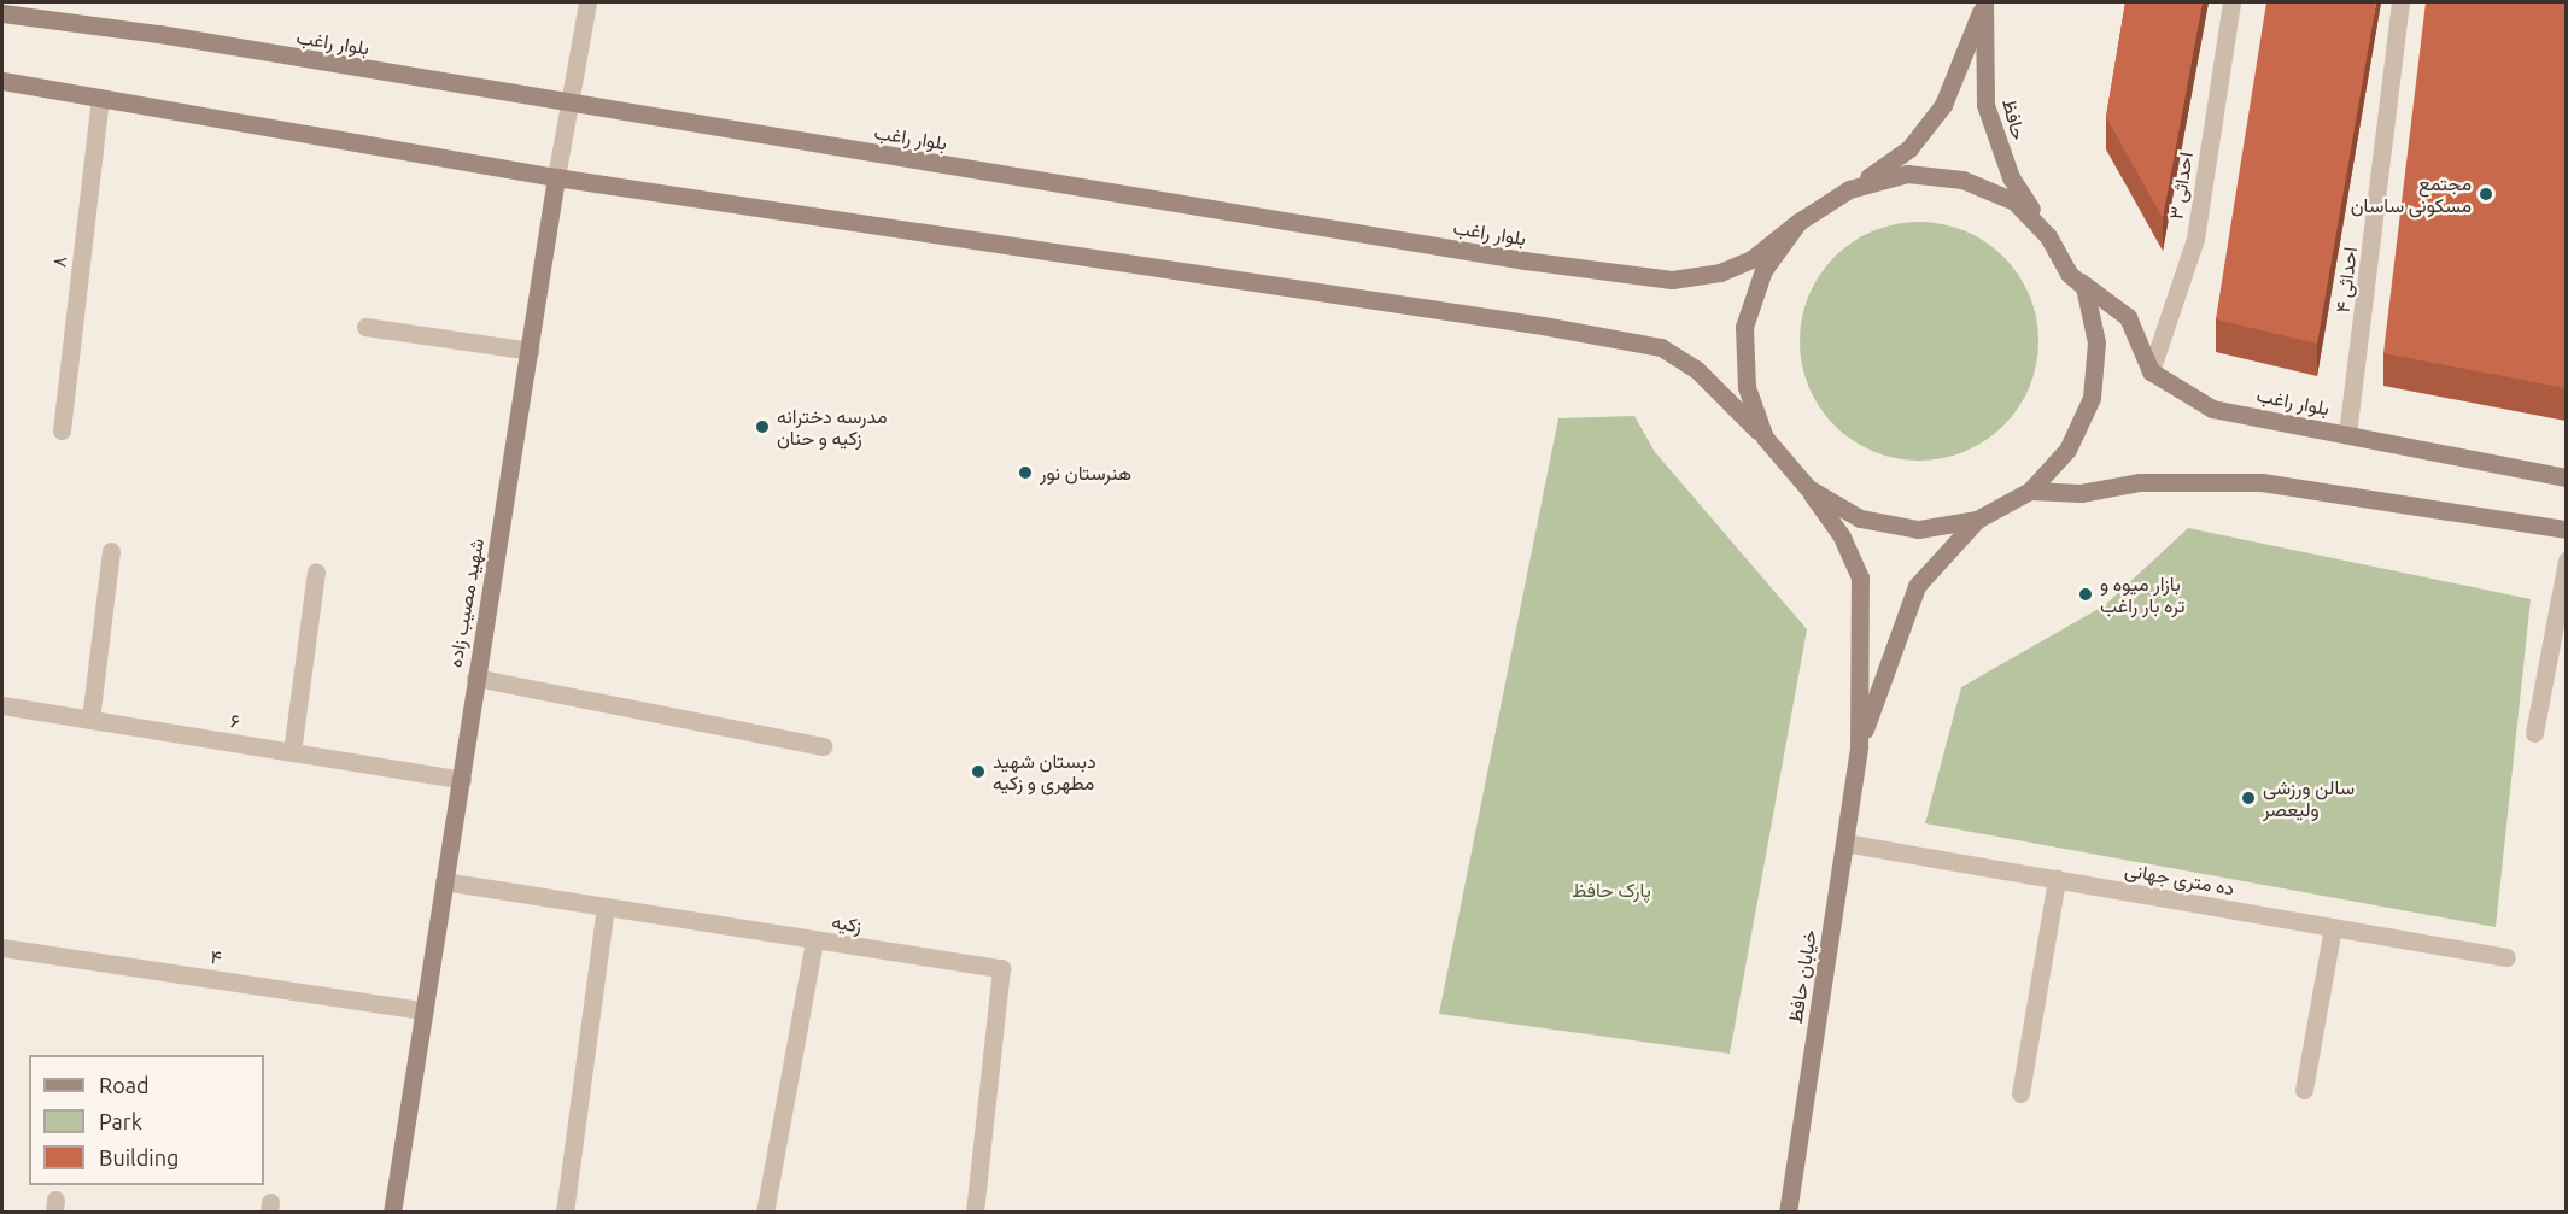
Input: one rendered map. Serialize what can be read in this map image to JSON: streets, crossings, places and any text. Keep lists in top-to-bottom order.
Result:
{
  "streets": {
    "street": [
      "بلوار راغب",
      "حافظ",
      "احداثی ۳",
      "۸",
      "احداثی ۴",
      "شهید مصیب زاده",
      "۶",
      "ده متری جهانی",
      "زکیه",
      "۴",
      "خیابان حافظ"
    ]
  },
  "crossings": [
    ["بلوار راغب", "حافظ"],
    ["بلوار راغب", "احداثی ۳"],
    ["بلوار راغب", "احداثی ۴"],
    ["بلوار راغب", "شهید مصیب زاده"],
    ["شهید مصیب زاده", "۶"],
    ["شهید مصیب زاده", "زکیه"],
    ["شهید مصیب زاده", "۴"],
    ["ده متری جهانی", "خیابان حافظ"]
  ],
  "parks": ["پارک حافظ"],
  "places": [
    "مجتمع مسکونی ساسان",
    "مدرسه دخترانه زکیه و حنان",
    "هنرستان نور",
    "بازار میوه و تره بار راغب",
    "دبستان شهید مطهری و زکیه",
    "سالن ورزشی ولیعصر"
  ],
  "legend": ["Road", "Park", "Building"]
}
